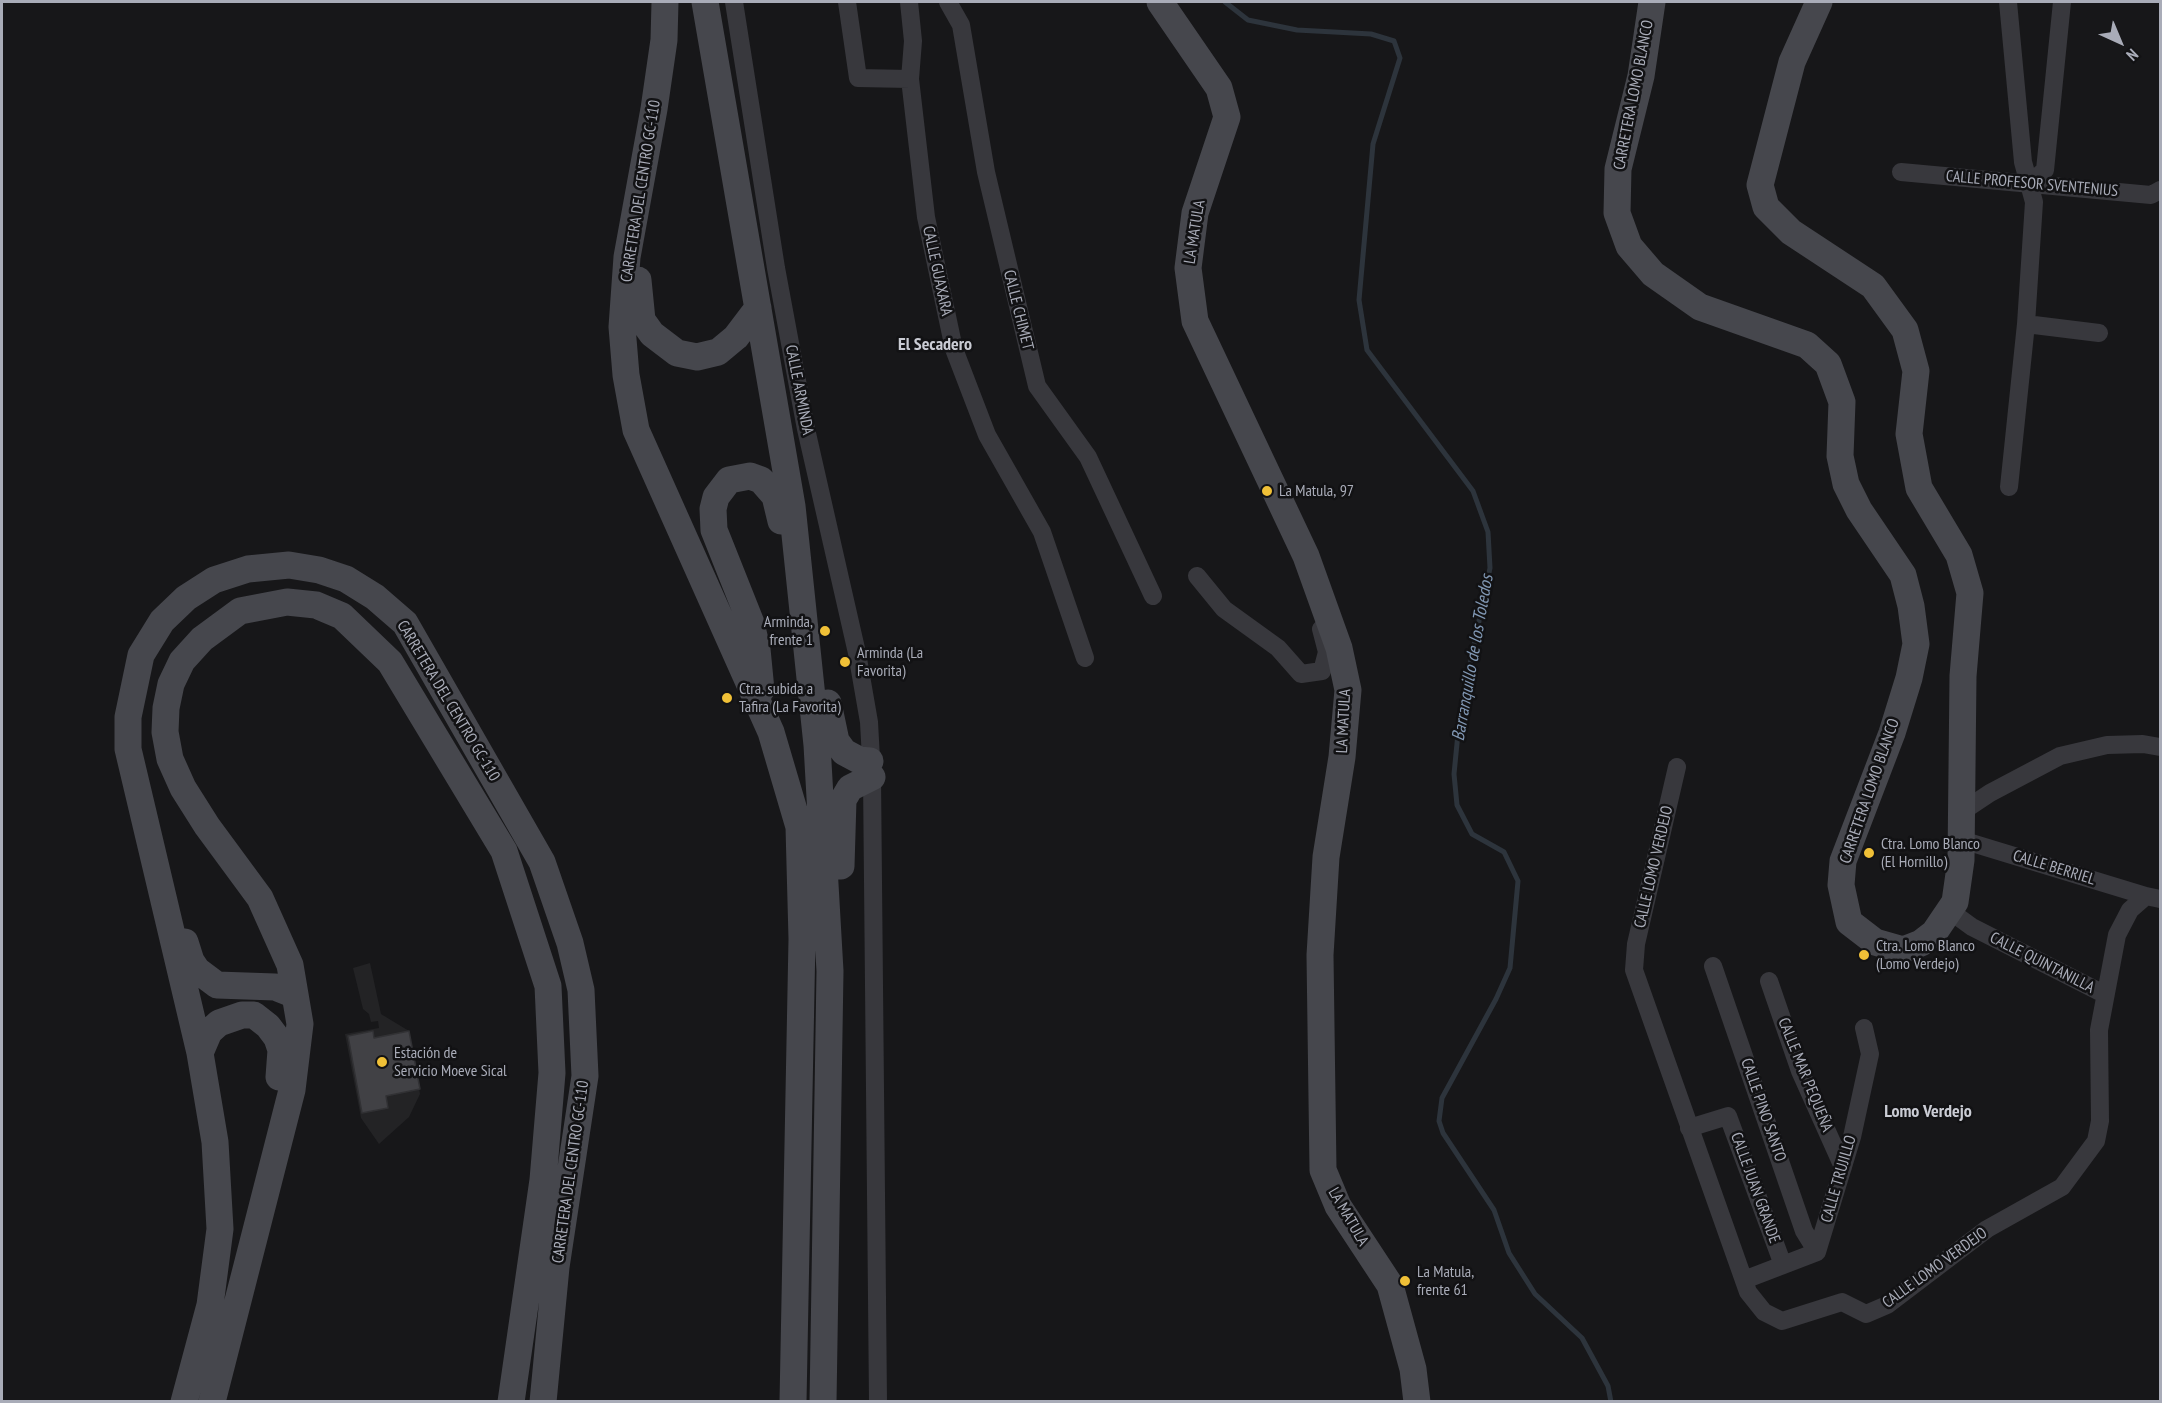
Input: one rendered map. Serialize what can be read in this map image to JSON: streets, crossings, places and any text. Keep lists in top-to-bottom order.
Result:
{
  "streets": {
    "main road": ["CARRETERA LOMO BLANCO", "CARRETERA DEL CENTRO GC-110", "LA MATULA"],
    "street": [
      "CALLE PROFESOR SVENTENIUS",
      "CALLE GUAXARA",
      "CALLE CHIMET",
      "CALLE ARMINDA",
      "CALLE LOMO VERDEJO",
      "CALLE BERRIEL",
      "CALLE QUINTANILLA",
      "CALLE MAR PEQUEÑA",
      "CALLE PINO SANTO",
      "CALLE TRUJILLO",
      "CALLE JUAN GRANDE"
    ]
  },
  "crossings": [
    ["CARRETERA LOMO BLANCO", "CALLE BERRIEL"],
    ["CARRETERA LOMO BLANCO", "CALLE QUINTANILLA"],
    ["CALLE LOMO VERDEJO", "CALLE BERRIEL"],
    ["CALLE LOMO VERDEJO", "CALLE QUINTANILLA"],
    ["CALLE LOMO VERDEJO", "CALLE JUAN GRANDE"],
    ["CALLE MAR PEQUEÑA", "CALLE TRUJILLO"],
    ["CALLE PINO SANTO", "CALLE TRUJILLO"]
  ],
  "districts": ["El Secadero", "Lomo Verdejo"],
  "water": ["Barranquillo de los Toledos"],
  "places": [
    "La Matula, 97",
    "Arminda, frente 1",
    "Arminda (La Favorita)",
    "Ctra. subida a Tafira (La Favorita)",
    "Ctra. Lomo Blanco (El Hornillo)",
    "Ctra. Lomo Blanco (Lomo Verdejo)",
    "Estación de Servicio Moeve Sical",
    "La Matula, frente 61"
  ],
  "north": "bottom right"
}
